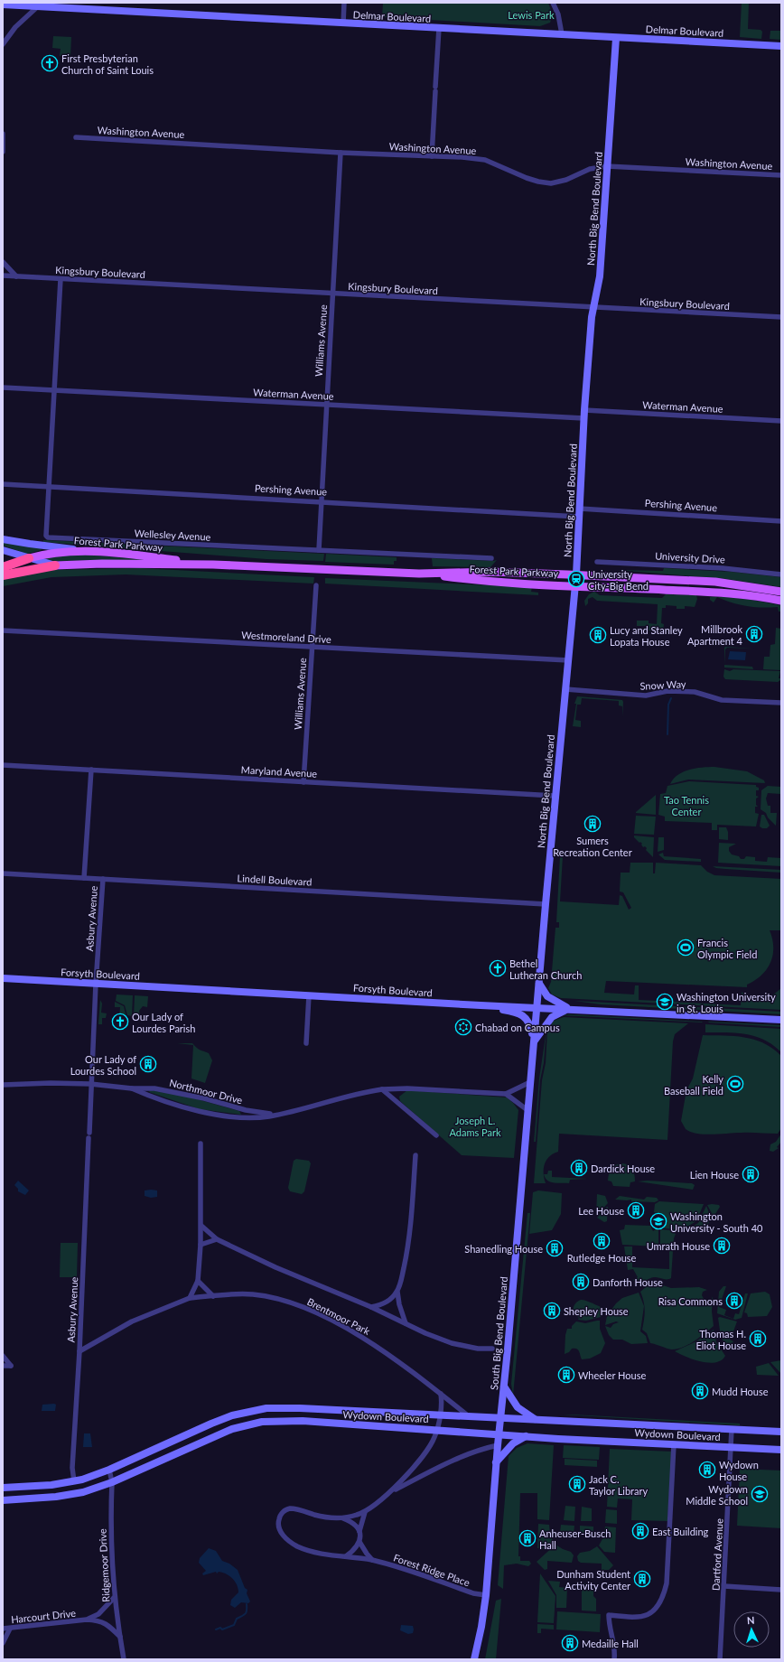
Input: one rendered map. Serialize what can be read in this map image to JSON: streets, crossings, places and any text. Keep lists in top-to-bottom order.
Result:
{
  "streets": {
    "highway": ["Forest Park Parkway"],
    "main road": [
      "Delmar Boulevard",
      "North Big Bend Boulevard",
      "Forsyth Boulevard",
      "South Big Bend Boulevard",
      "Wydown Boulevard"
    ],
    "street": [
      "Washington Avenue",
      "Kingsbury Boulevard",
      "Williams Avenue",
      "Waterman Avenue",
      "Pershing Avenue",
      "Wellesley Avenue",
      "University Drive",
      "Westmoreland Drive",
      "Snow Way",
      "Maryland Avenue",
      "Lindell Boulevard",
      "Asbury Avenue",
      "Northmoor Drive",
      "Brentmoor Park",
      "Dartford Avenue",
      "Ridgemoor Drive",
      "Forest Ridge Place",
      "Harcourt Drive"
    ]
  },
  "crossings": [
    ["Delmar Boulevard", "North Big Bend Boulevard"],
    ["Washington Avenue", "North Big Bend Boulevard"],
    ["Washington Avenue", "Williams Avenue"],
    ["North Big Bend Boulevard", "Kingsbury Boulevard"],
    ["North Big Bend Boulevard", "Waterman Avenue"],
    ["North Big Bend Boulevard", "Pershing Avenue"],
    ["North Big Bend Boulevard", "Forest Park Parkway"],
    ["North Big Bend Boulevard", "Westmoreland Drive"],
    ["North Big Bend Boulevard", "Snow Way"],
    ["North Big Bend Boulevard", "Maryland Avenue"],
    ["North Big Bend Boulevard", "Lindell Boulevard"],
    ["North Big Bend Boulevard", "Forsyth Boulevard"],
    ["North Big Bend Boulevard", "South Big Bend Boulevard"],
    ["Kingsbury Boulevard", "Williams Avenue"],
    ["Kingsbury Boulevard", "Wellesley Avenue"],
    ["Williams Avenue", "Waterman Avenue"],
    ["Williams Avenue", "Pershing Avenue"],
    ["Williams Avenue", "Wellesley Avenue"],
    ["Williams Avenue", "Westmoreland Drive"],
    ["Williams Avenue", "Maryland Avenue"],
    ["Waterman Avenue", "Wellesley Avenue"],
    ["Pershing Avenue", "Wellesley Avenue"],
    ["Maryland Avenue", "Asbury Avenue"],
    ["Lindell Boulevard", "Asbury Avenue"],
    ["Asbury Avenue", "Forsyth Boulevard"],
    ["Asbury Avenue", "Northmoor Drive"],
    ["Asbury Avenue", "Brentmoor Park"],
    ["Asbury Avenue", "Wydown Boulevard"],
    ["Forsyth Boulevard", "South Big Bend Boulevard"],
    ["Northmoor Drive", "South Big Bend Boulevard"],
    ["Brentmoor Park", "Wydown Boulevard"],
    ["South Big Bend Boulevard", "Wydown Boulevard"],
    ["South Big Bend Boulevard", "Forest Ridge Place"],
    ["Wydown Boulevard", "Dartford Avenue"],
    ["Wydown Boulevard", "Ridgemoor Drive"],
    ["Wydown Boulevard", "Forest Ridge Place"],
    ["Ridgemoor Drive", "Harcourt Drive"]
  ],
  "parks": ["Lewis Park", "Tao Tennis Center", "Joseph L. Adams Park"],
  "places": {
    "church": ["First Presbyterian Church of Saint Louis", "Bethel Lutheran Church", "Our Lady of Lourdes Parish"],
    "station": ["University City-Big Bend"],
    "building": [
      "Millbrook Apartment 4",
      "Lucy and Stanley Lopata House",
      "Sumers Recreation Center",
      "Our Lady of Lourdes School",
      "Dardick House",
      "Lien House",
      "Lee House",
      "Rutledge House",
      "Umrath House",
      "Shanedling House",
      "Danforth House",
      "Risa Commons",
      "Shepley House",
      "Thomas H. Eliot House",
      "Wheeler House",
      "Mudd House",
      "Wydown House",
      "Jack C. Taylor Library",
      "East Building",
      "Anheuser-Busch Hall",
      "Dunham Student Activity Center",
      "Medaille Hall"
    ],
    "sports": ["Francis Olympic Field", "Kelly Baseball Field"],
    "school or university": ["Washington University in St. Louis", "Washington University - South 40", "Wydown Middle School"],
    "synagogue": ["Chabad on Campus"]
  },
  "north": "top"
}
